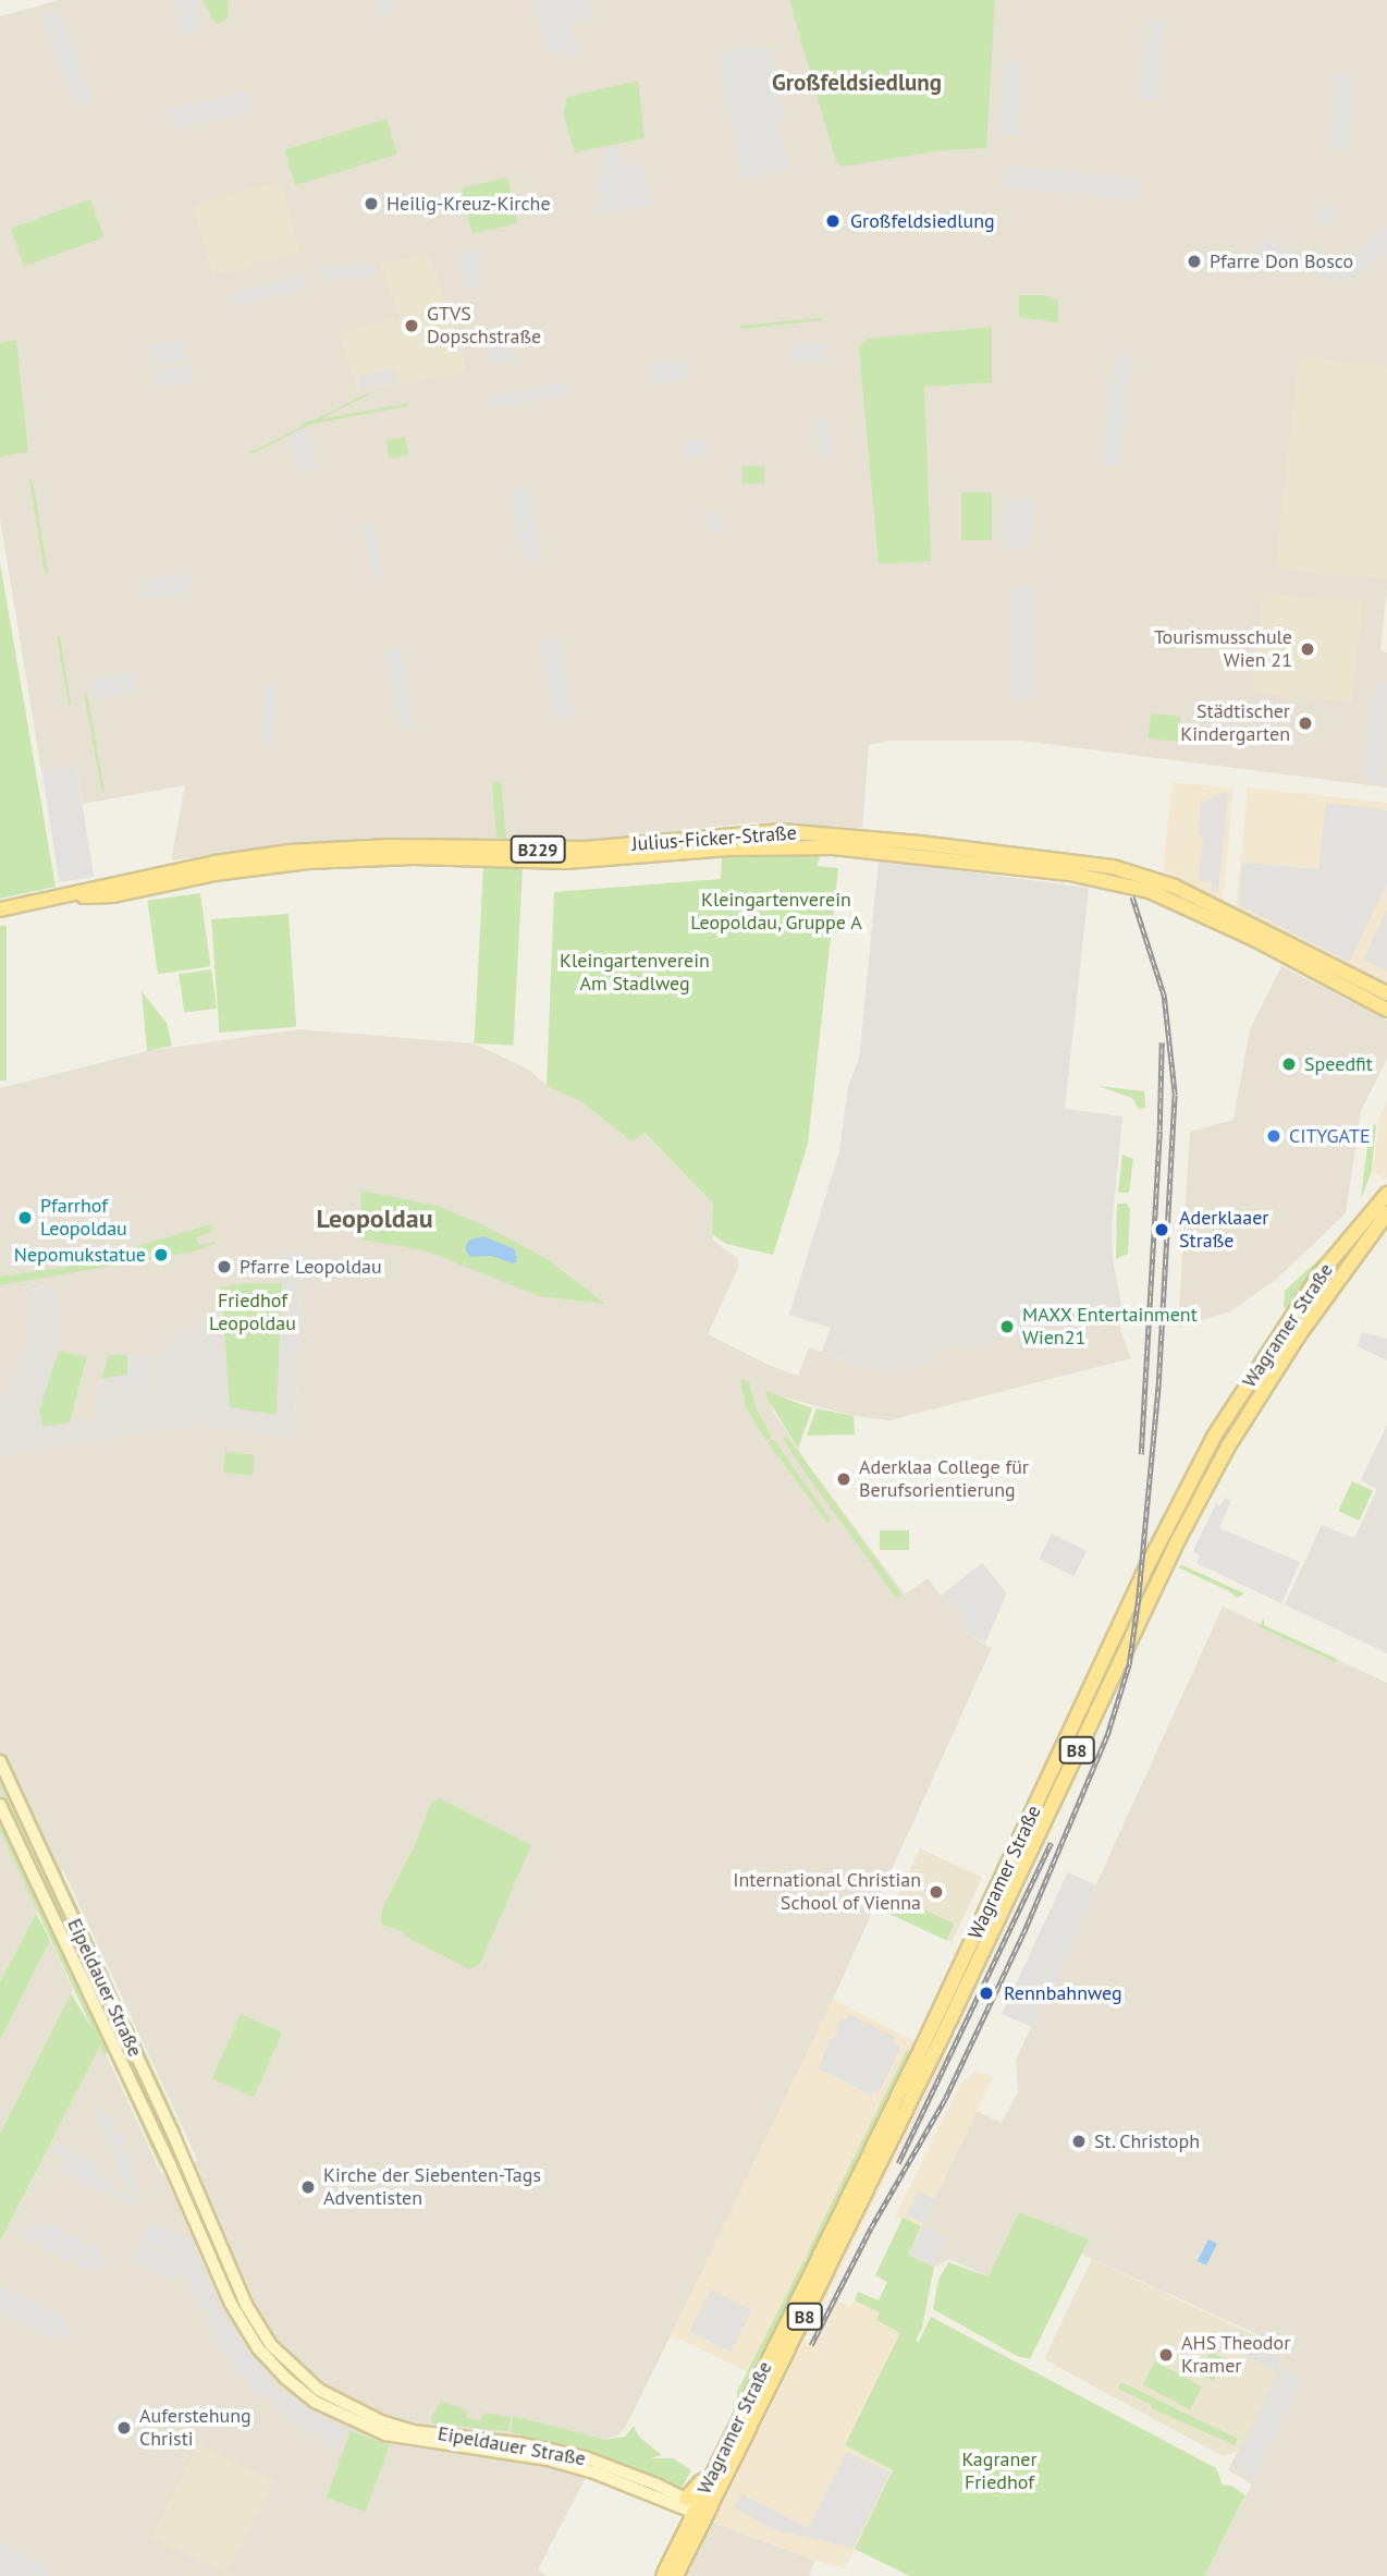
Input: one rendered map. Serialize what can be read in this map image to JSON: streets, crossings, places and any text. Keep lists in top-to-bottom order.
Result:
{
  "streets": {
    "main road": [
      "Julius-Ficker-Straße",
      "B229",
      "Wagramer Straße",
      "B8",
      "Eipeldauer Straße"
    ]
  },
  "crossings": [
    ["Wagramer Straße", "Eipeldauer Straße"]
  ],
  "districts": ["Großfeldsiedlung", "Leopoldau"],
  "parks": [
    "Kleingartenverein Leopoldau, Gruppe A",
    "Kleingartenverein Am Stadlweg",
    "Friedhof Leopoldau",
    "Kagraner Friedhof"
  ],
  "places": [
    "Heilig-Kreuz-Kirche",
    "Großfeldsiedlung",
    "Pfarre Don Bosco",
    "GTVS Dopschstraße",
    "Tourismusschule Wien 21",
    "Städtischer Kindergarten",
    "Speedfit",
    "CITYGATE",
    "Pfarrhof Leopoldau",
    "Aderklaaer Straße",
    "Nepomukstatue",
    "Pfarre Leopoldau",
    "MAXX Entertainment Wien21",
    "Aderklaa College für Berufsorientierung",
    "International Christian School of Vienna",
    "Rennbahnweg",
    "St. Christoph",
    "Kirche der Siebenten-Tags Adventisten",
    "AHS Theodor Kramer",
    "Auferstehung Christi"
  ]
}
